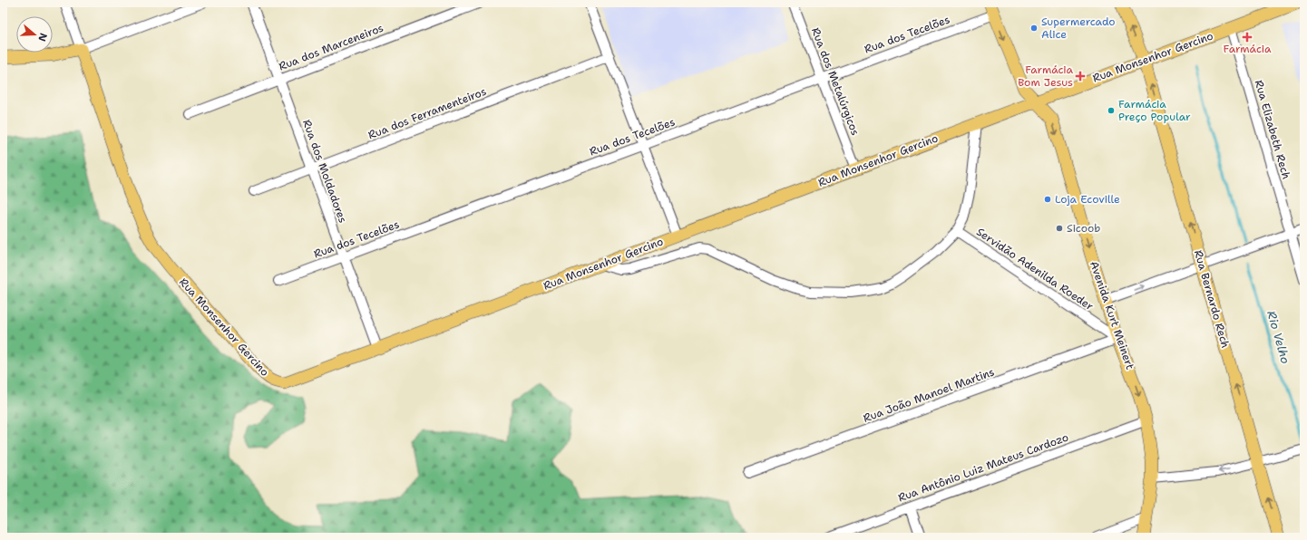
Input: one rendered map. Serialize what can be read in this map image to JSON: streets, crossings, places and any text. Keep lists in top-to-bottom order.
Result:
{
  "streets": {
    "main road": ["Rua Monsenhor Gercino", "Rua Bernardo Rech", "Avenida Kurt Meinert"],
    "street": [
      "Rua dos Tecelões",
      "Rua dos Marceneiros",
      "Rua dos Metalúrgicos",
      "Rua dos Ferramenteiros",
      "Rua Elizabeth Rech",
      "Rua dos Moldadores",
      "Servidão Adenilda Roeder",
      "Rua João Manoel Martins",
      "Rua Antônio Luiz Mateus Cardozo"
    ]
  },
  "crossings": [
    ["Rua dos Tecelões", "Rua dos Metalúrgicos"],
    ["Rua dos Tecelões", "Rua dos Moldadores"],
    ["Rua dos Tecelões", "Avenida Kurt Meinert"],
    ["Rua dos Marceneiros", "Rua dos Moldadores"],
    ["Rua Monsenhor Gercino", "Rua dos Metalúrgicos"],
    ["Rua Monsenhor Gercino", "Rua Elizabeth Rech"],
    ["Rua Monsenhor Gercino", "Rua dos Moldadores"],
    ["Rua Monsenhor Gercino", "Rua Bernardo Rech"],
    ["Rua Monsenhor Gercino", "Avenida Kurt Meinert"],
    ["Rua dos Ferramenteiros", "Rua dos Moldadores"],
    ["Servidão Adenilda Roeder", "Avenida Kurt Meinert"],
    ["Servidão Adenilda Roeder", "Rua João Manoel Martins"],
    ["Avenida Kurt Meinert", "Rua João Manoel Martins"],
    ["Avenida Kurt Meinert", "Rua Antônio Luiz Mateus Cardozo"]
  ],
  "one_way": ["Rua Bernardo Rech", "Avenida Kurt Meinert"],
  "water": ["Rio Velho"],
  "places": {
    "other": [
      "Supermercado Alice",
      "Farmácia Preço Popular",
      "Loja Ecoville",
      "Sicoob"
    ],
    "health": ["Farmácia", "Farmácia Bom Jesus"]
  },
  "north": "right"
}
